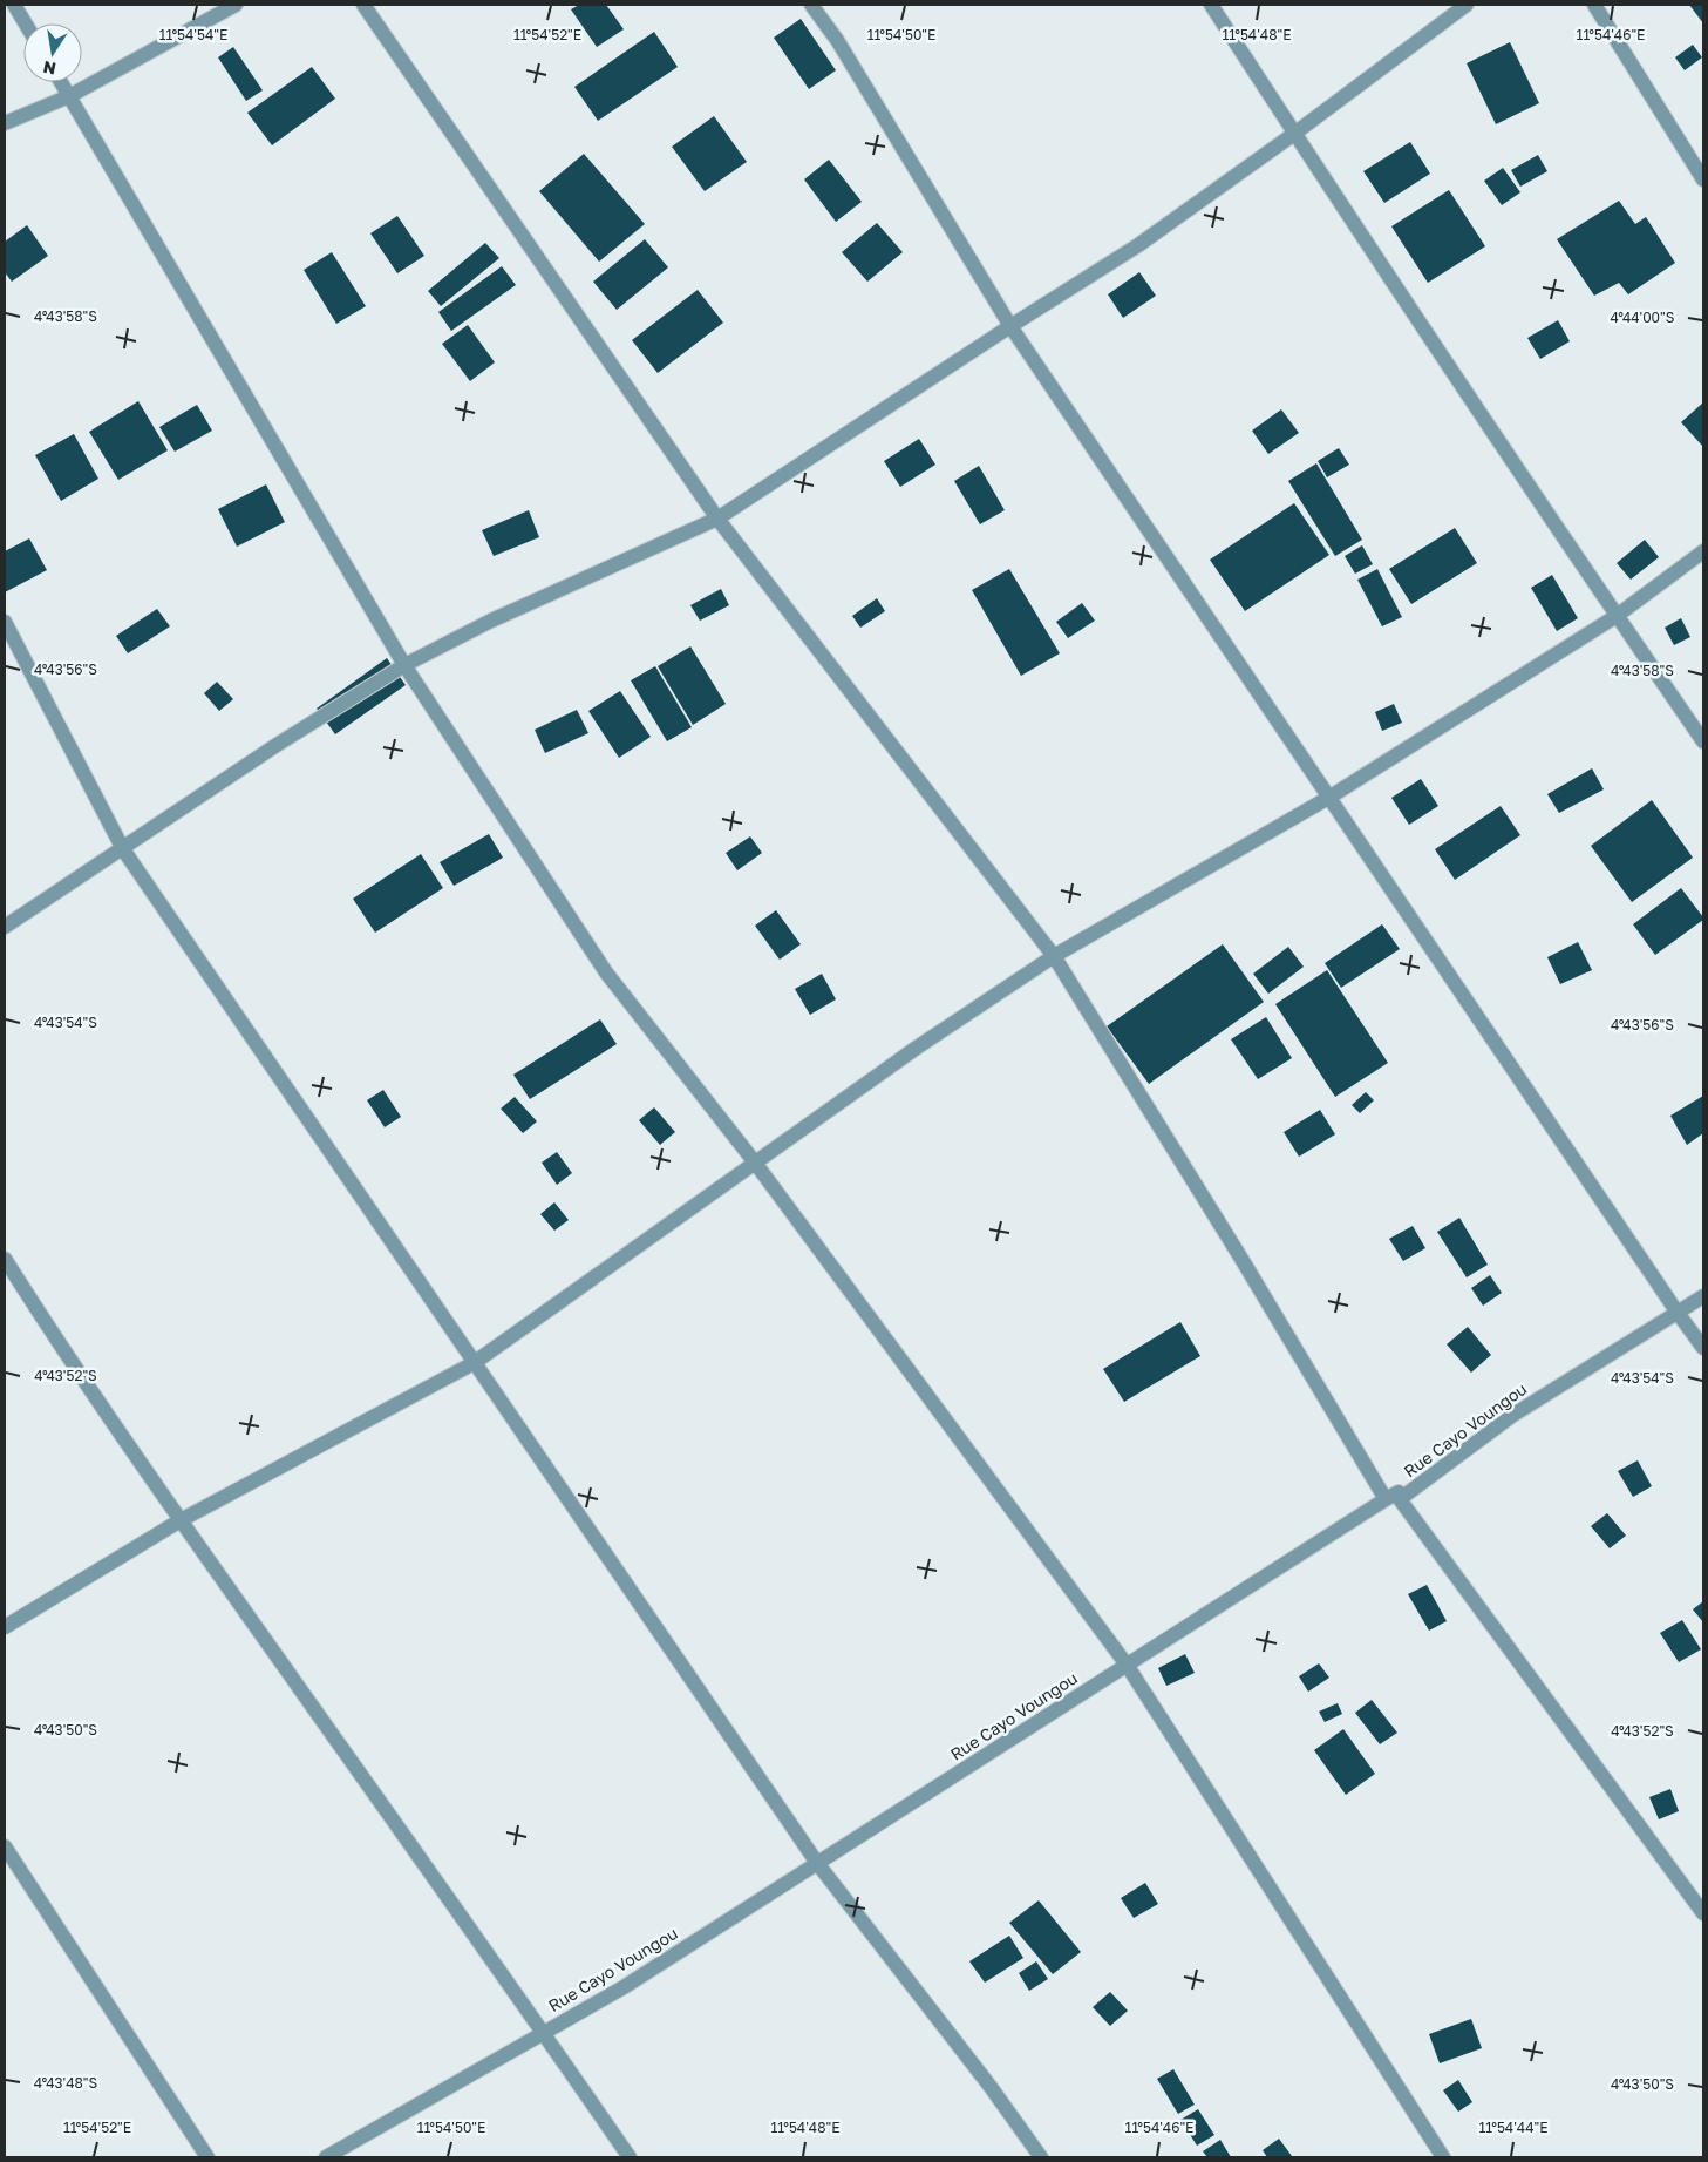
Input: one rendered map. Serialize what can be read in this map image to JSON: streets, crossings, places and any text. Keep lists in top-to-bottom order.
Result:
{
  "streets": {
    "street": ["Rue Cayo Voungou"]
  },
  "north": "bottom",
  "coordinates": [
    "11°54'54\"E",
    "11°54'52\"E",
    "11°54'50\"E",
    "11°54'48\"E",
    "11°54'46\"E",
    "4°43'58\"S",
    "4°44'00\"S",
    "4°43'56\"S",
    "4°43'54\"S",
    "4°43'52\"S",
    "4°43'50\"S",
    "4°43'48\"S",
    "11°54'44\"E"
  ]
}
